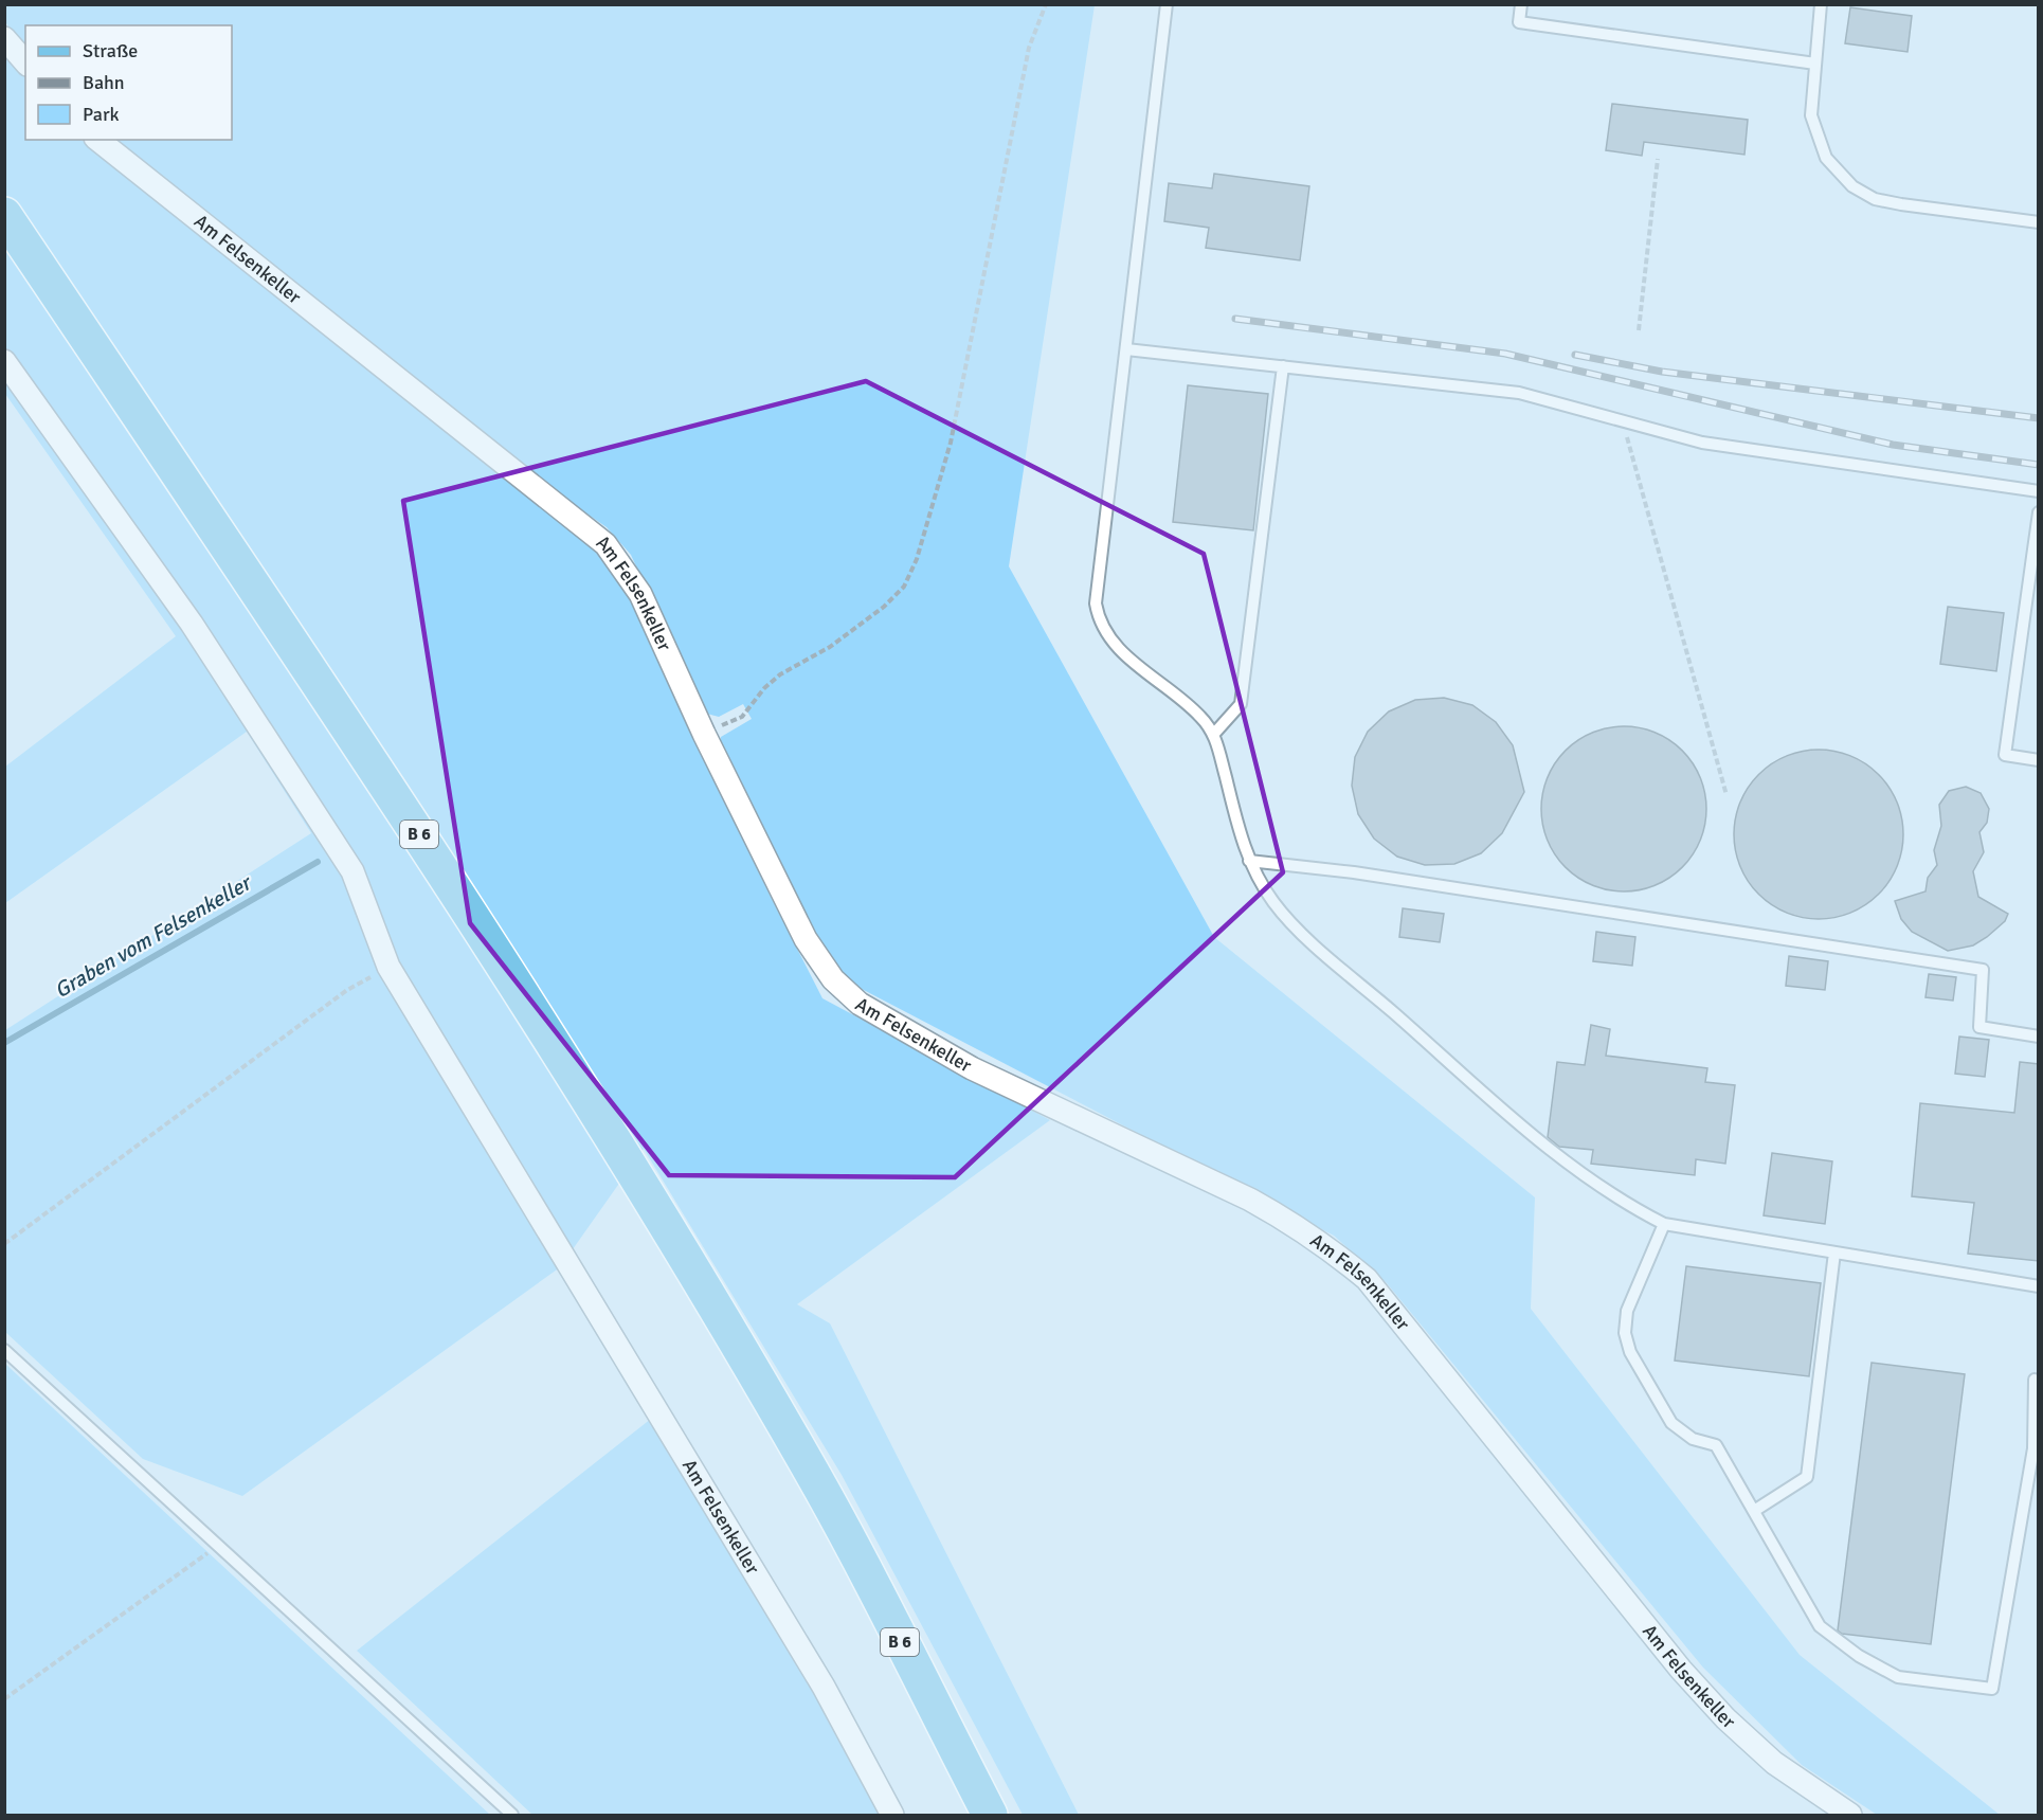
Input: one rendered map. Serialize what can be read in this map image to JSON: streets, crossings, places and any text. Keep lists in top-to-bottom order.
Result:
{
  "streets": {
    "main road": ["B 6"],
    "street": ["Am Felsenkeller"]
  },
  "water": ["Graben vom Felsenkeller"],
  "legend": ["Straße", "Bahn", "Park"]
}
